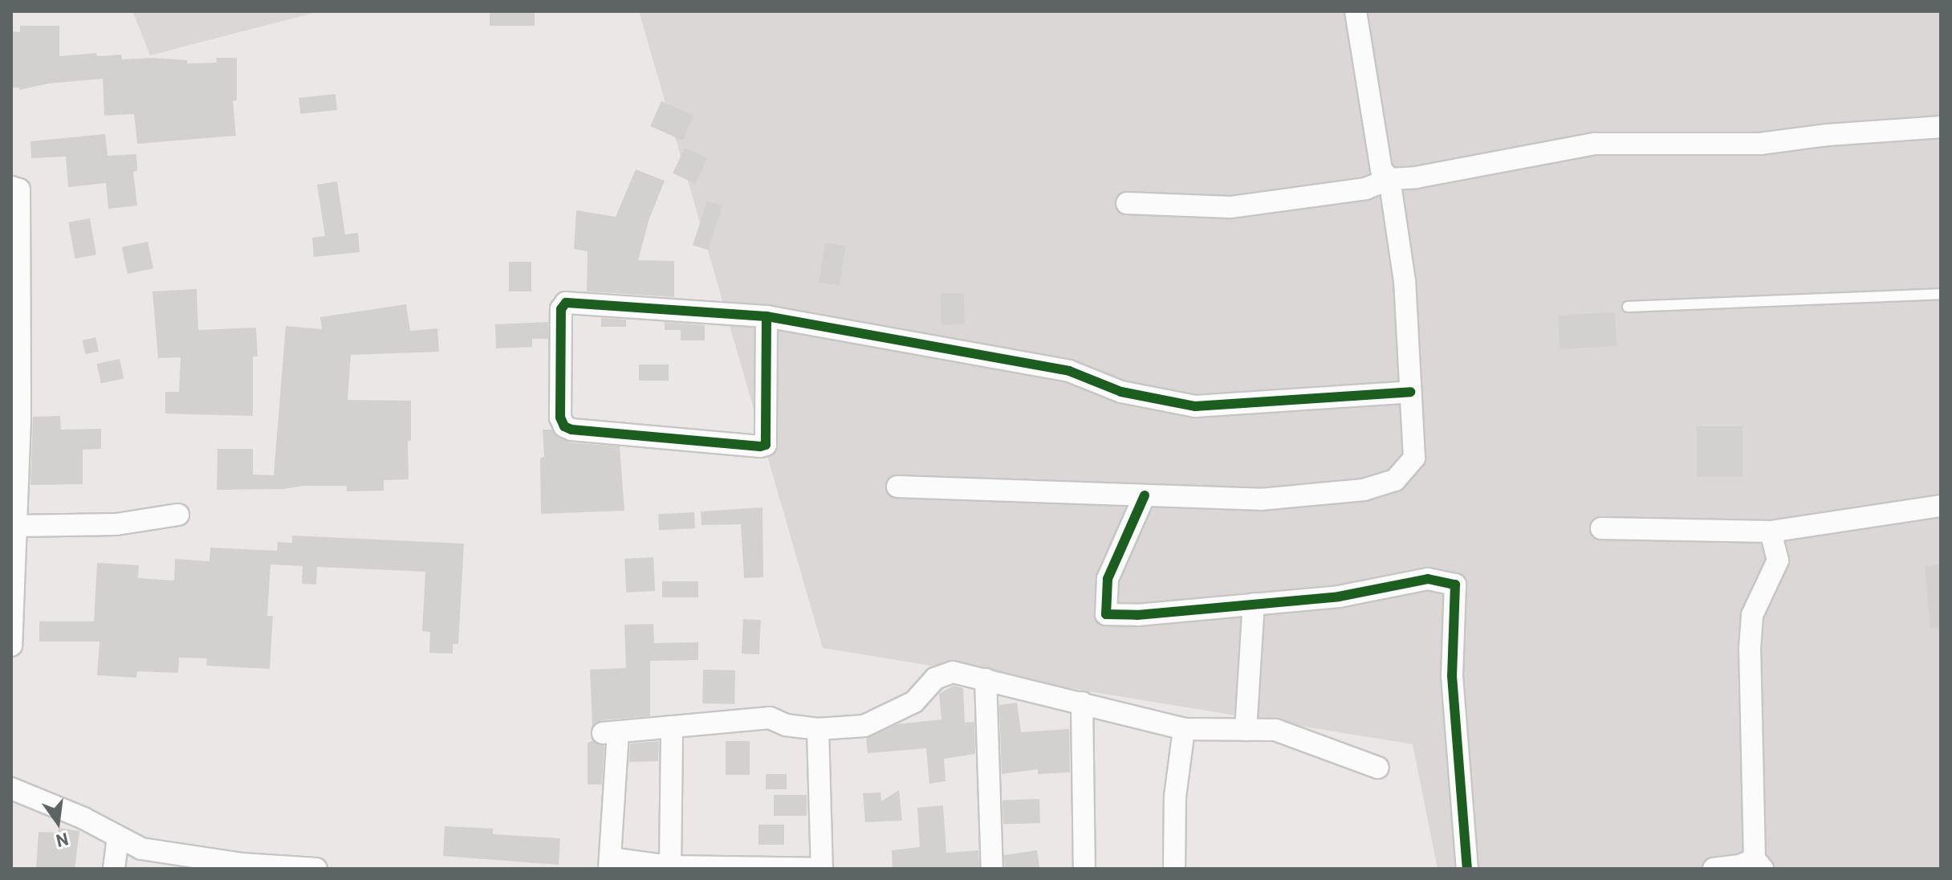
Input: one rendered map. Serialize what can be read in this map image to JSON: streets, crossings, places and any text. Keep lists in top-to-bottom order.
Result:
{
  "north": "bottom"
}
